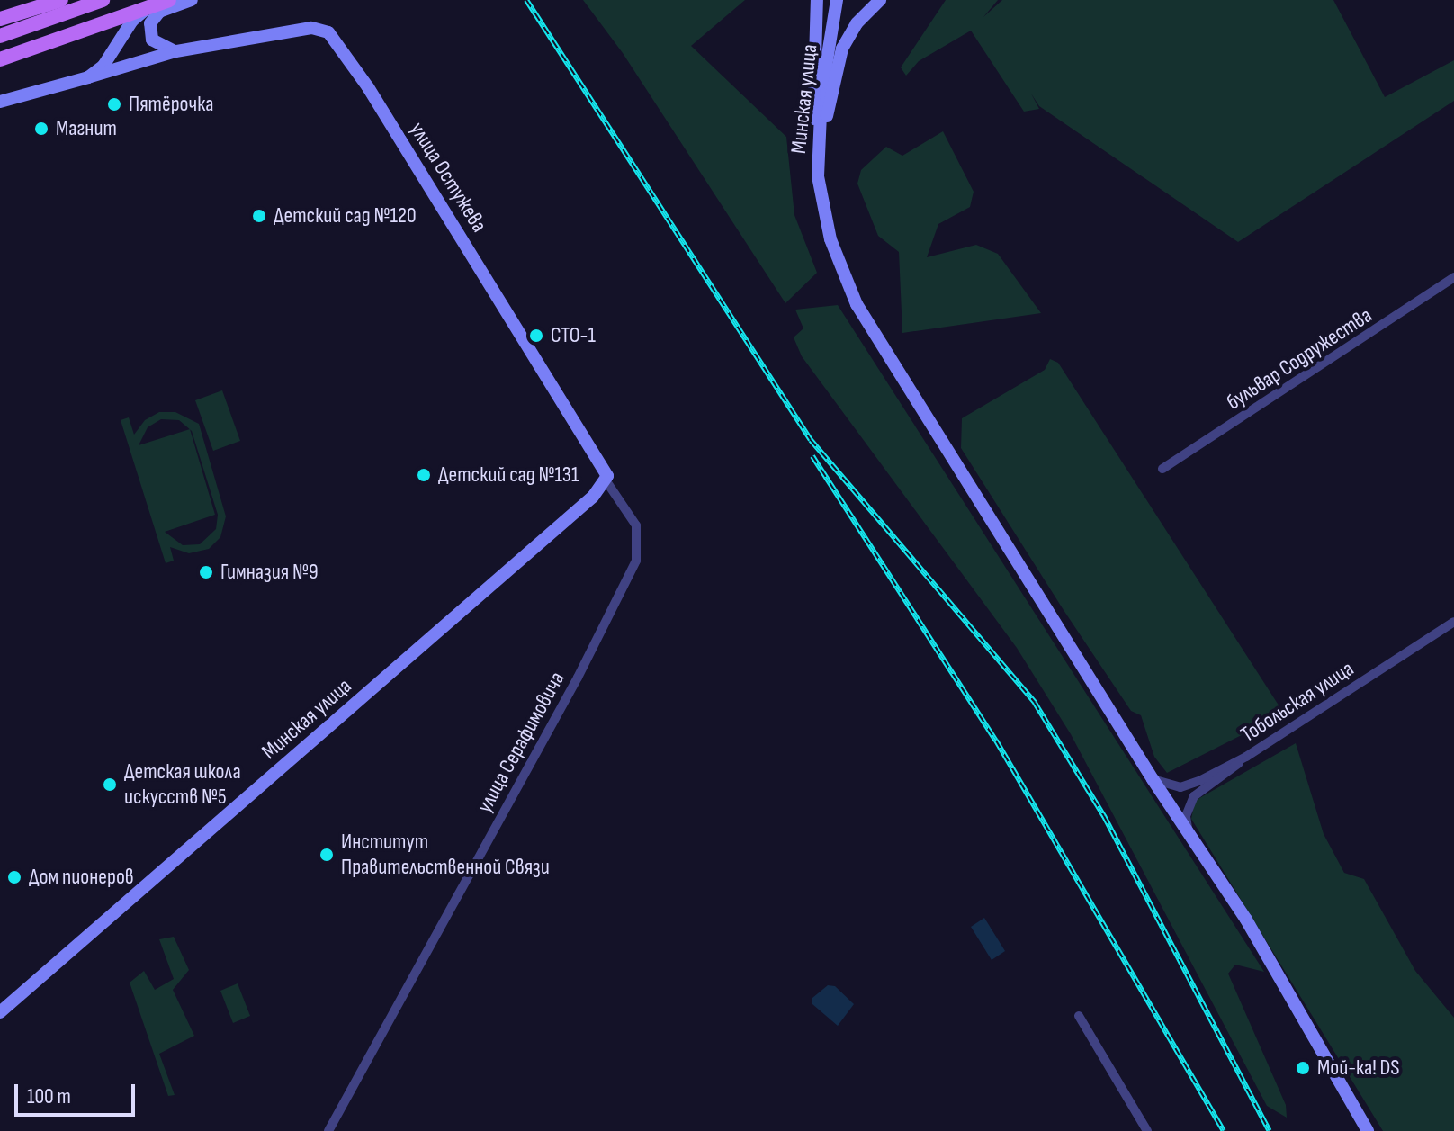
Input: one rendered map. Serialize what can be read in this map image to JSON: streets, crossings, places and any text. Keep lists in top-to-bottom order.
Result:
{
  "streets": {
    "street": [
      "Минская улица",
      "улица Остужева",
      "бульвар Содружества",
      "Тобольская улица",
      "улица Серафимовича"
    ]
  },
  "crossings": [
    ["Минская улица", "улица Остужева"],
    ["Минская улица", "Тобольская улица"],
    ["Минская улица", "улица Серафимовича"],
    ["улица Остужева", "улица Серафимовича"]
  ],
  "places": [
    "Пятёрочка",
    "Магнит",
    "Детский сад №120",
    "СТО-1",
    "Детский сад №131",
    "Гимназия №9",
    "Детская школа искусств №5",
    "Институт Правительственной Связи",
    "Дом пионеров",
    "Мой-ка! DS"
  ],
  "scale_bar": "100 m"
}
